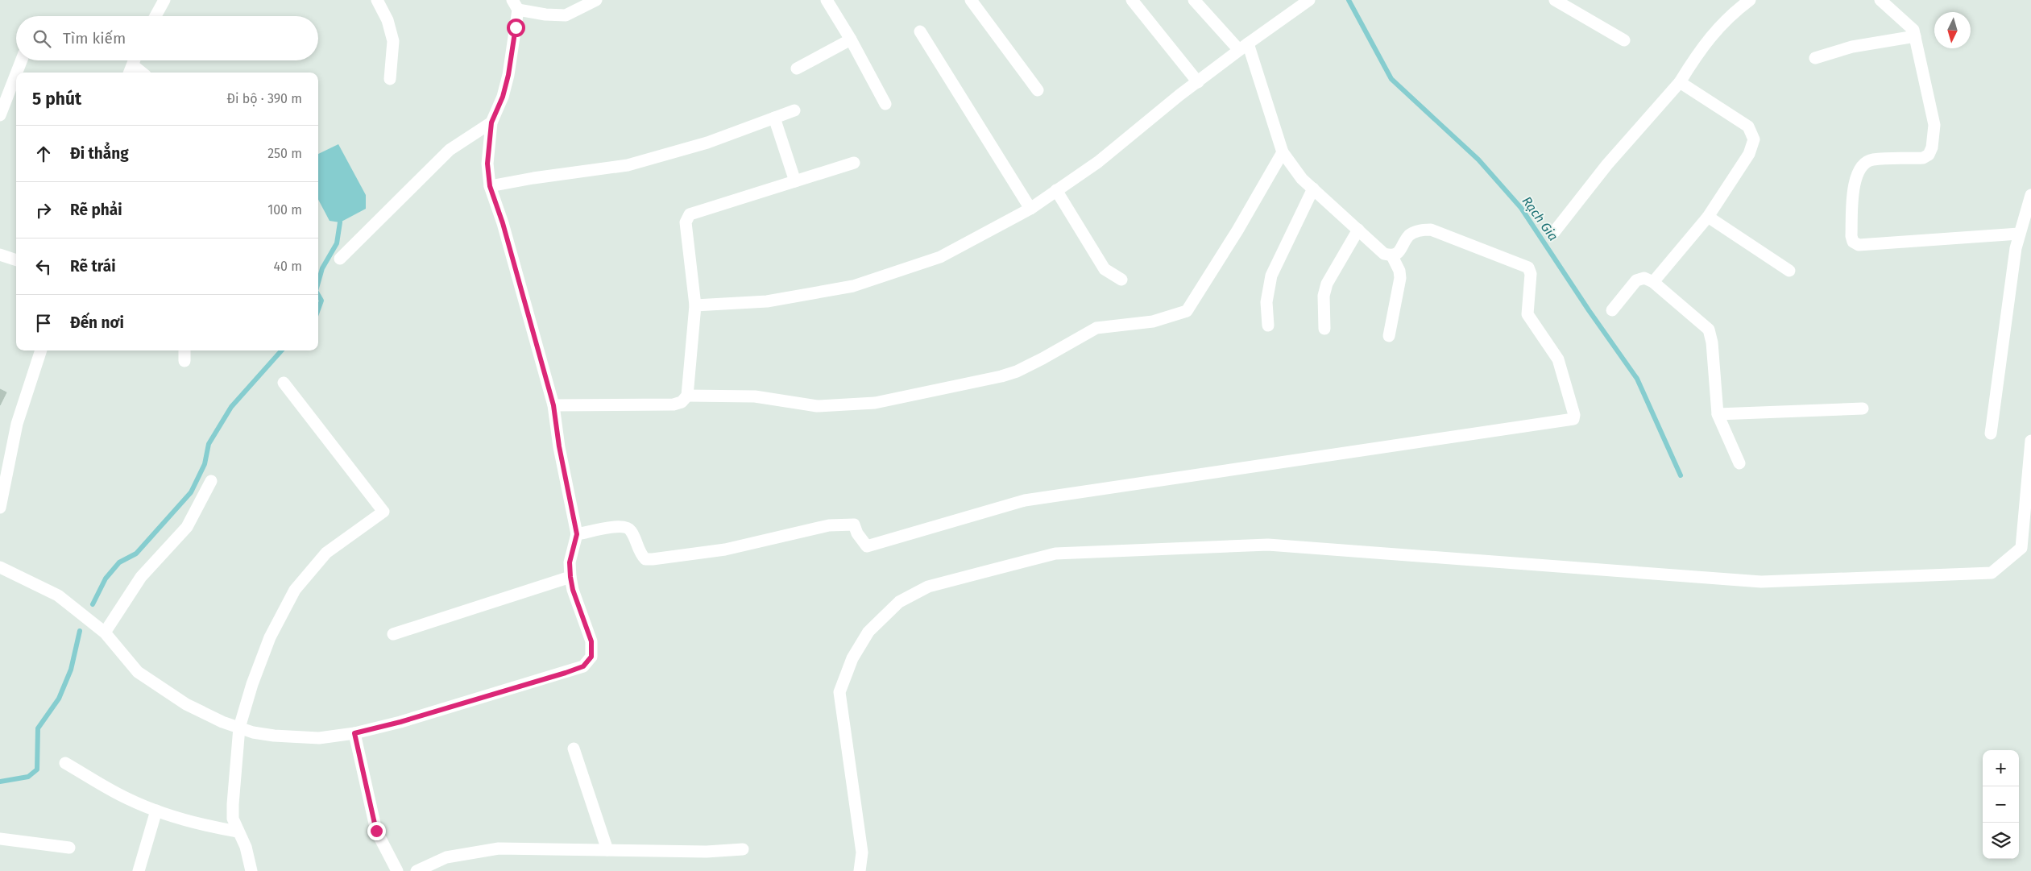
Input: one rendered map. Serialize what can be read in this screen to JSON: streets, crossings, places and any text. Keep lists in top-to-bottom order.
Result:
{
  "water": ["Rạch Gia"],
  "north": "bottom",
  "page": {
    "search": "Tìm kiếm",
    "heading": ["5 phút", "Đi bộ · 390 m"],
    "list": [
      ["Đi thẳng", "250 m"],
      ["Rẽ phải", "100 m"],
      ["Rẽ trái", "40 m"],
      "Đến nơi"
    ],
    "map_buttons": ["+", "−"]
  }
}
